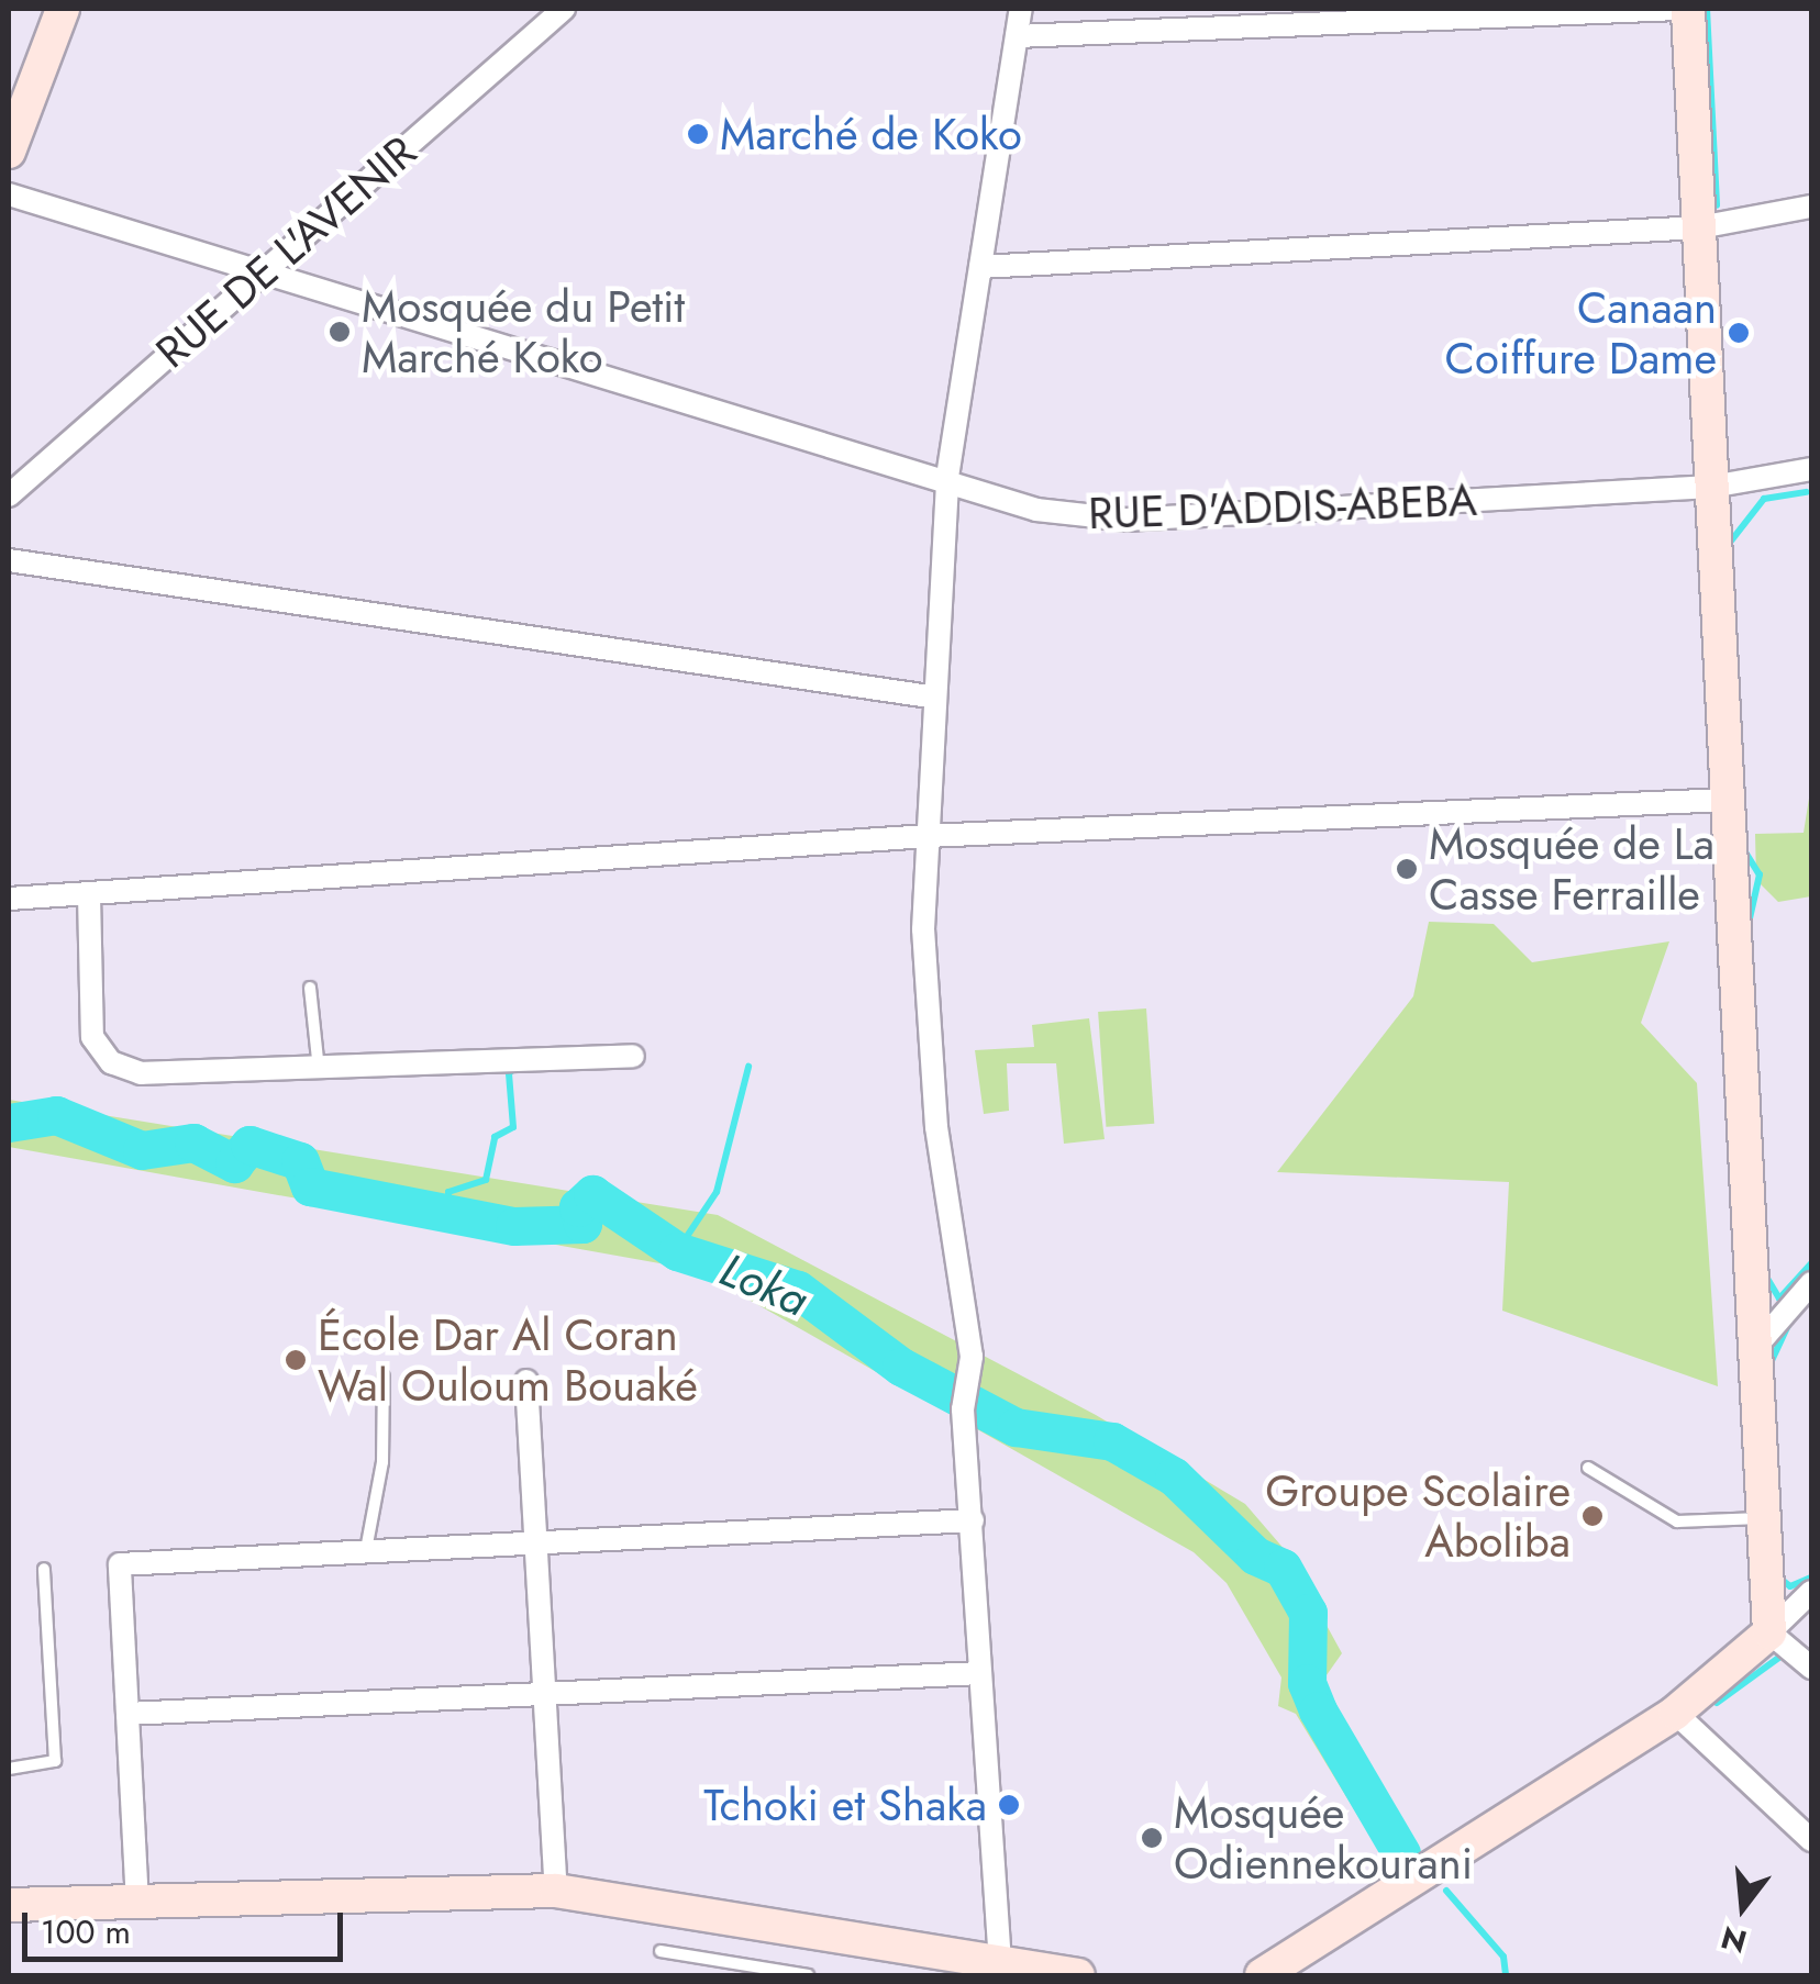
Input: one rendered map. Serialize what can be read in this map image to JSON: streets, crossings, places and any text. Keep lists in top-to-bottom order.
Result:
{
  "streets": {
    "street": ["RUE DE L'AVENIR", "RUE D'ADDIS-ABEBA"]
  },
  "crossings": [
    ["RUE DE L'AVENIR", "RUE D'ADDIS-ABEBA"]
  ],
  "water": ["Loka"],
  "places": [
    "Marché de Koko",
    "Mosquée du Petit Marché Koko",
    "Canaan Coiffure Dame",
    "Mosquée de La Casse Ferraille",
    "École Dar Al Coran Wal Ouloum Bouaké",
    "Groupe Scolaire Aboliba",
    "Tchoki et Shaka",
    "Mosquée Odiennekourani"
  ],
  "scale_bar": "100 m",
  "north": "bottom"
}
